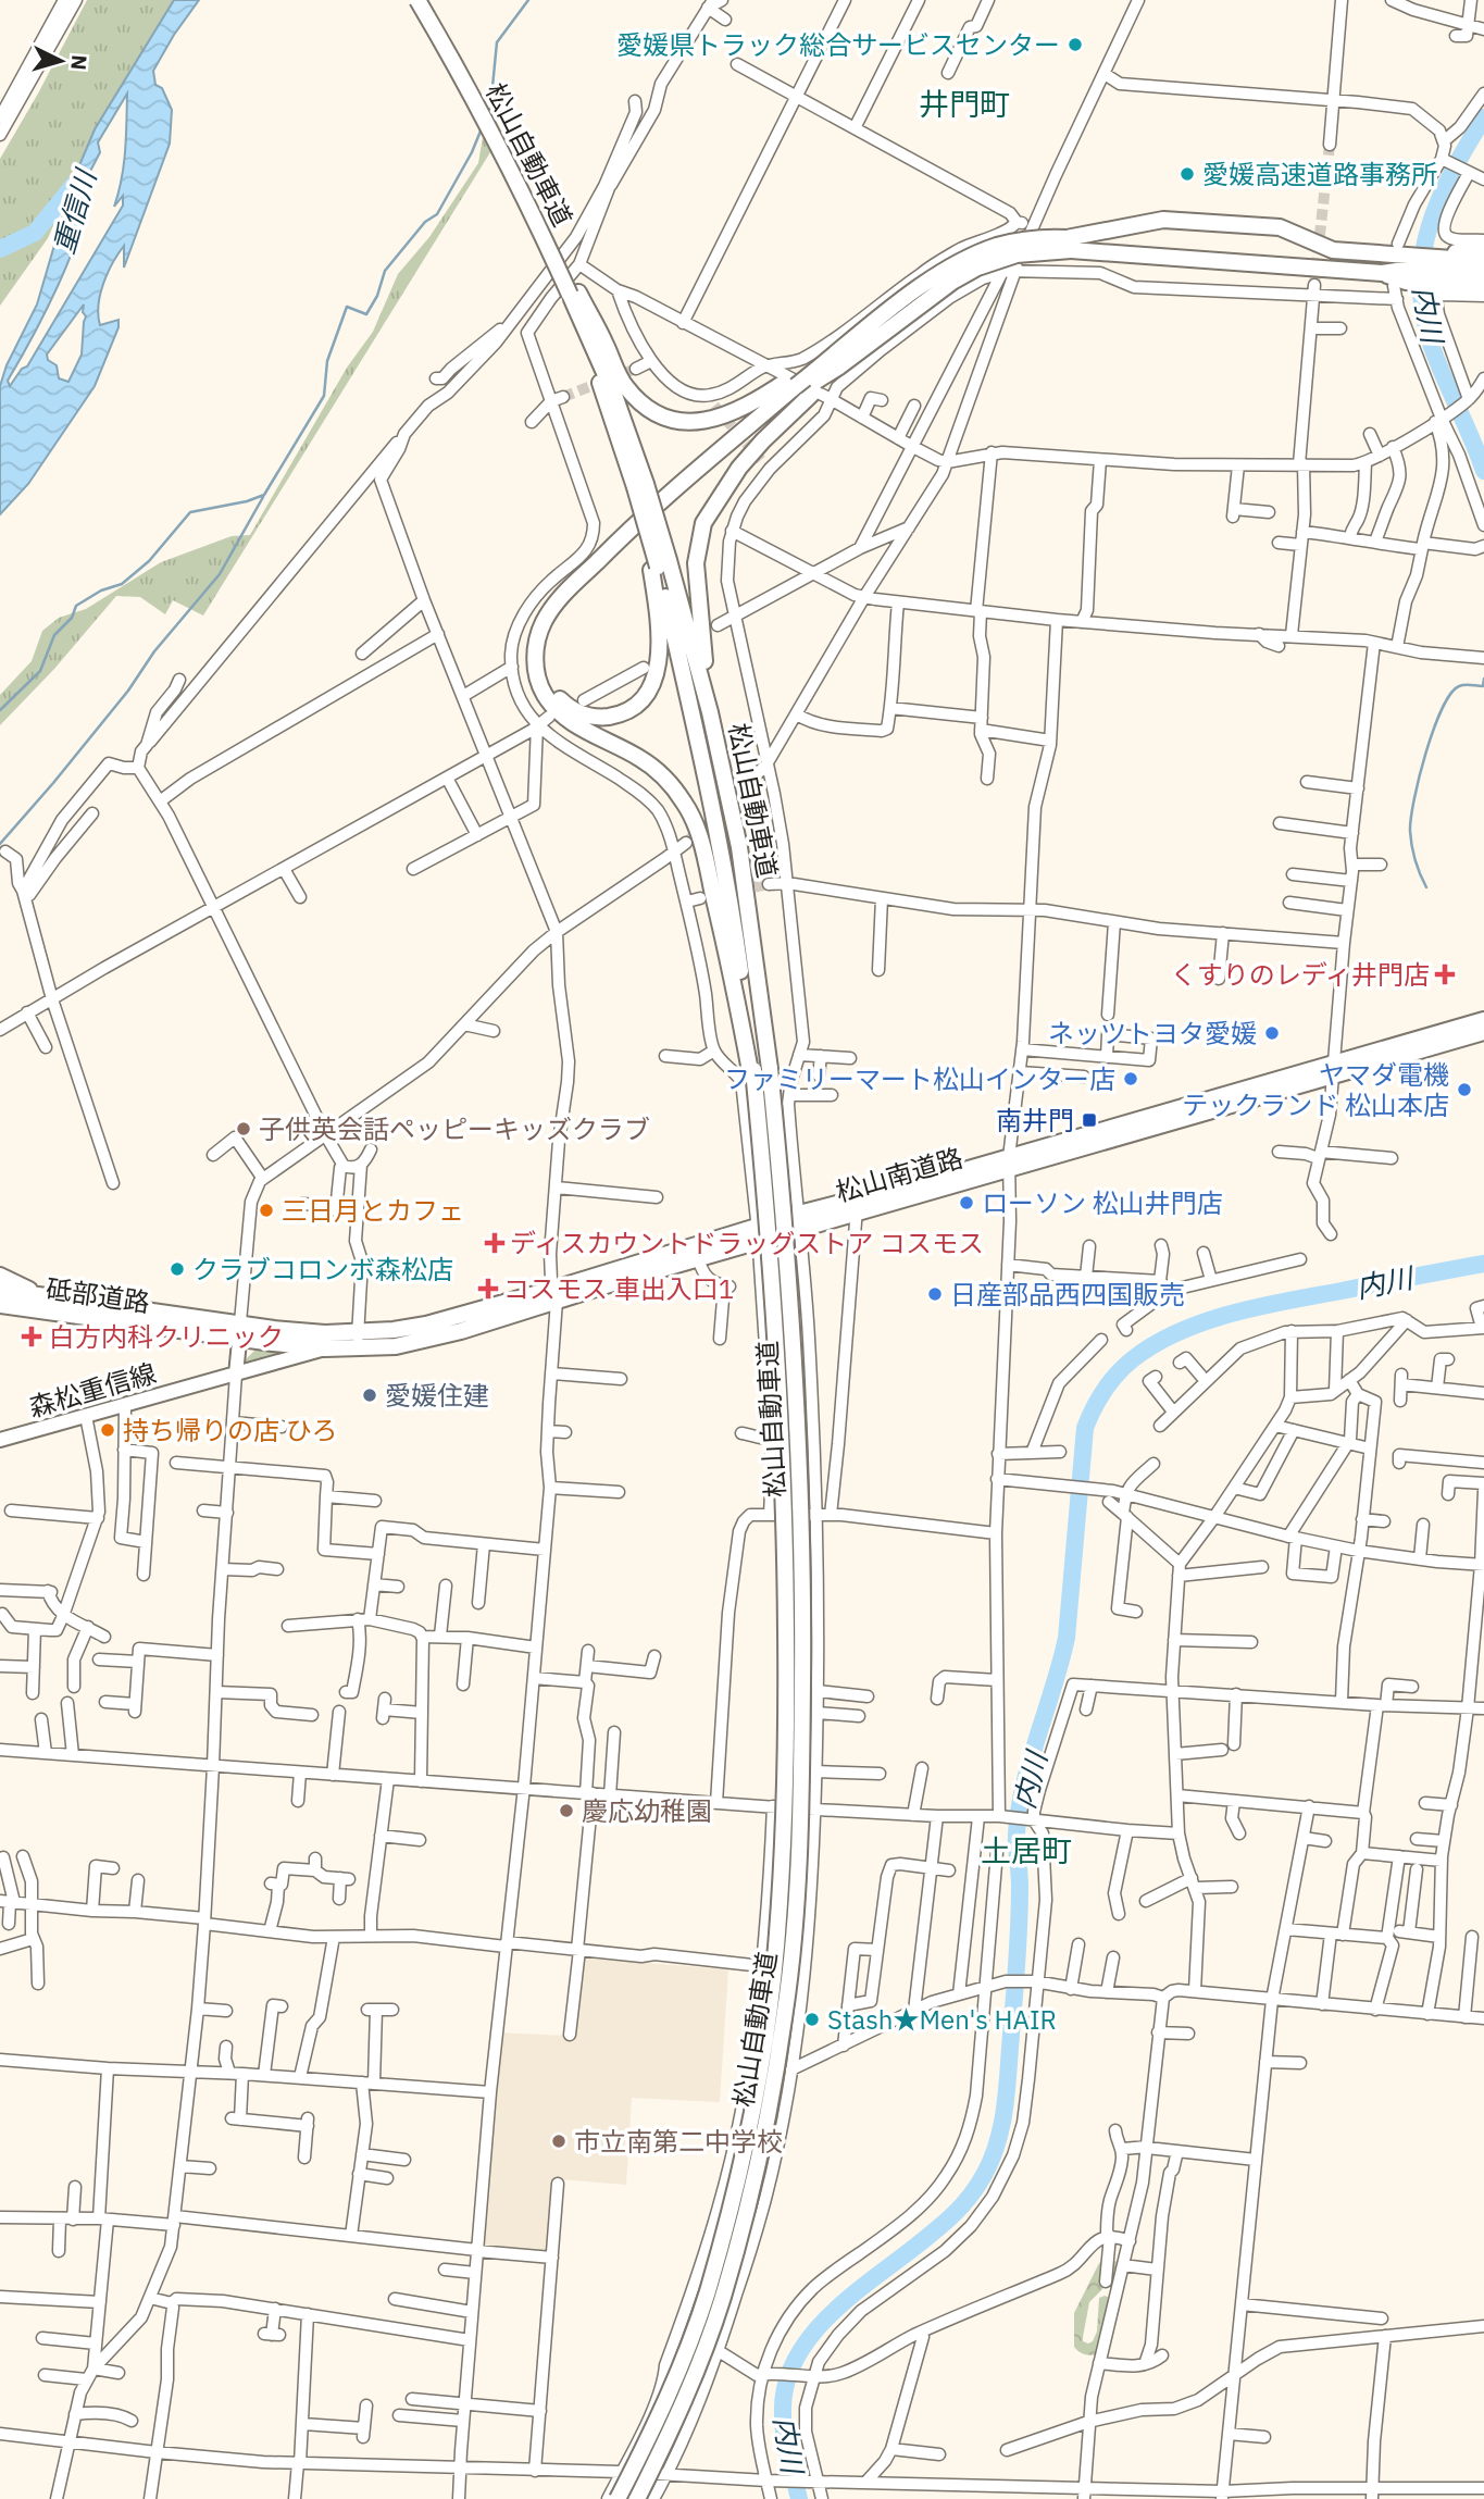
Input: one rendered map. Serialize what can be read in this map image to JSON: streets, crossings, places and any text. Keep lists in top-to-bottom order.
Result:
{
  "streets": {
    "highway": ["松山自動車道", "松山南道路", "砥部道路"],
    "main road": ["森松重信線"]
  },
  "crossings": [
    ["松山南道路", "砥部道路"],
    ["松山南道路", "森松重信線"],
    ["砥部道路", "森松重信線"]
  ],
  "districts": ["井門町", "土居町"],
  "water": ["重信川", "内川"],
  "places": {
    "other": [
      "愛媛県トラック総合サービスセンター",
      "愛媛高速道路事務所",
      "ネッツトヨタ愛媛",
      "ファミリーマート松山インター店",
      "ヤマダ電機 テックランド 松山本店",
      "子供英会話ペッピーキッズクラブ",
      "ローソン 松山井門店",
      "三日月とカフェ",
      "クラブコロンボ森松店",
      "日産部品西四国販売",
      "愛媛住建",
      "持ち帰りの店 ひろ",
      "慶応幼稚園",
      "Stash★Men's HAIR",
      "市立南第二中学校"
    ],
    "health": [
      "くすりのレディ井門店",
      "ディスカウントドラッグストア コスモス",
      "コスモス 車出入口1",
      "白方内科クリニック"
    ],
    "transit": ["南井門"]
  },
  "north": "right"
}
